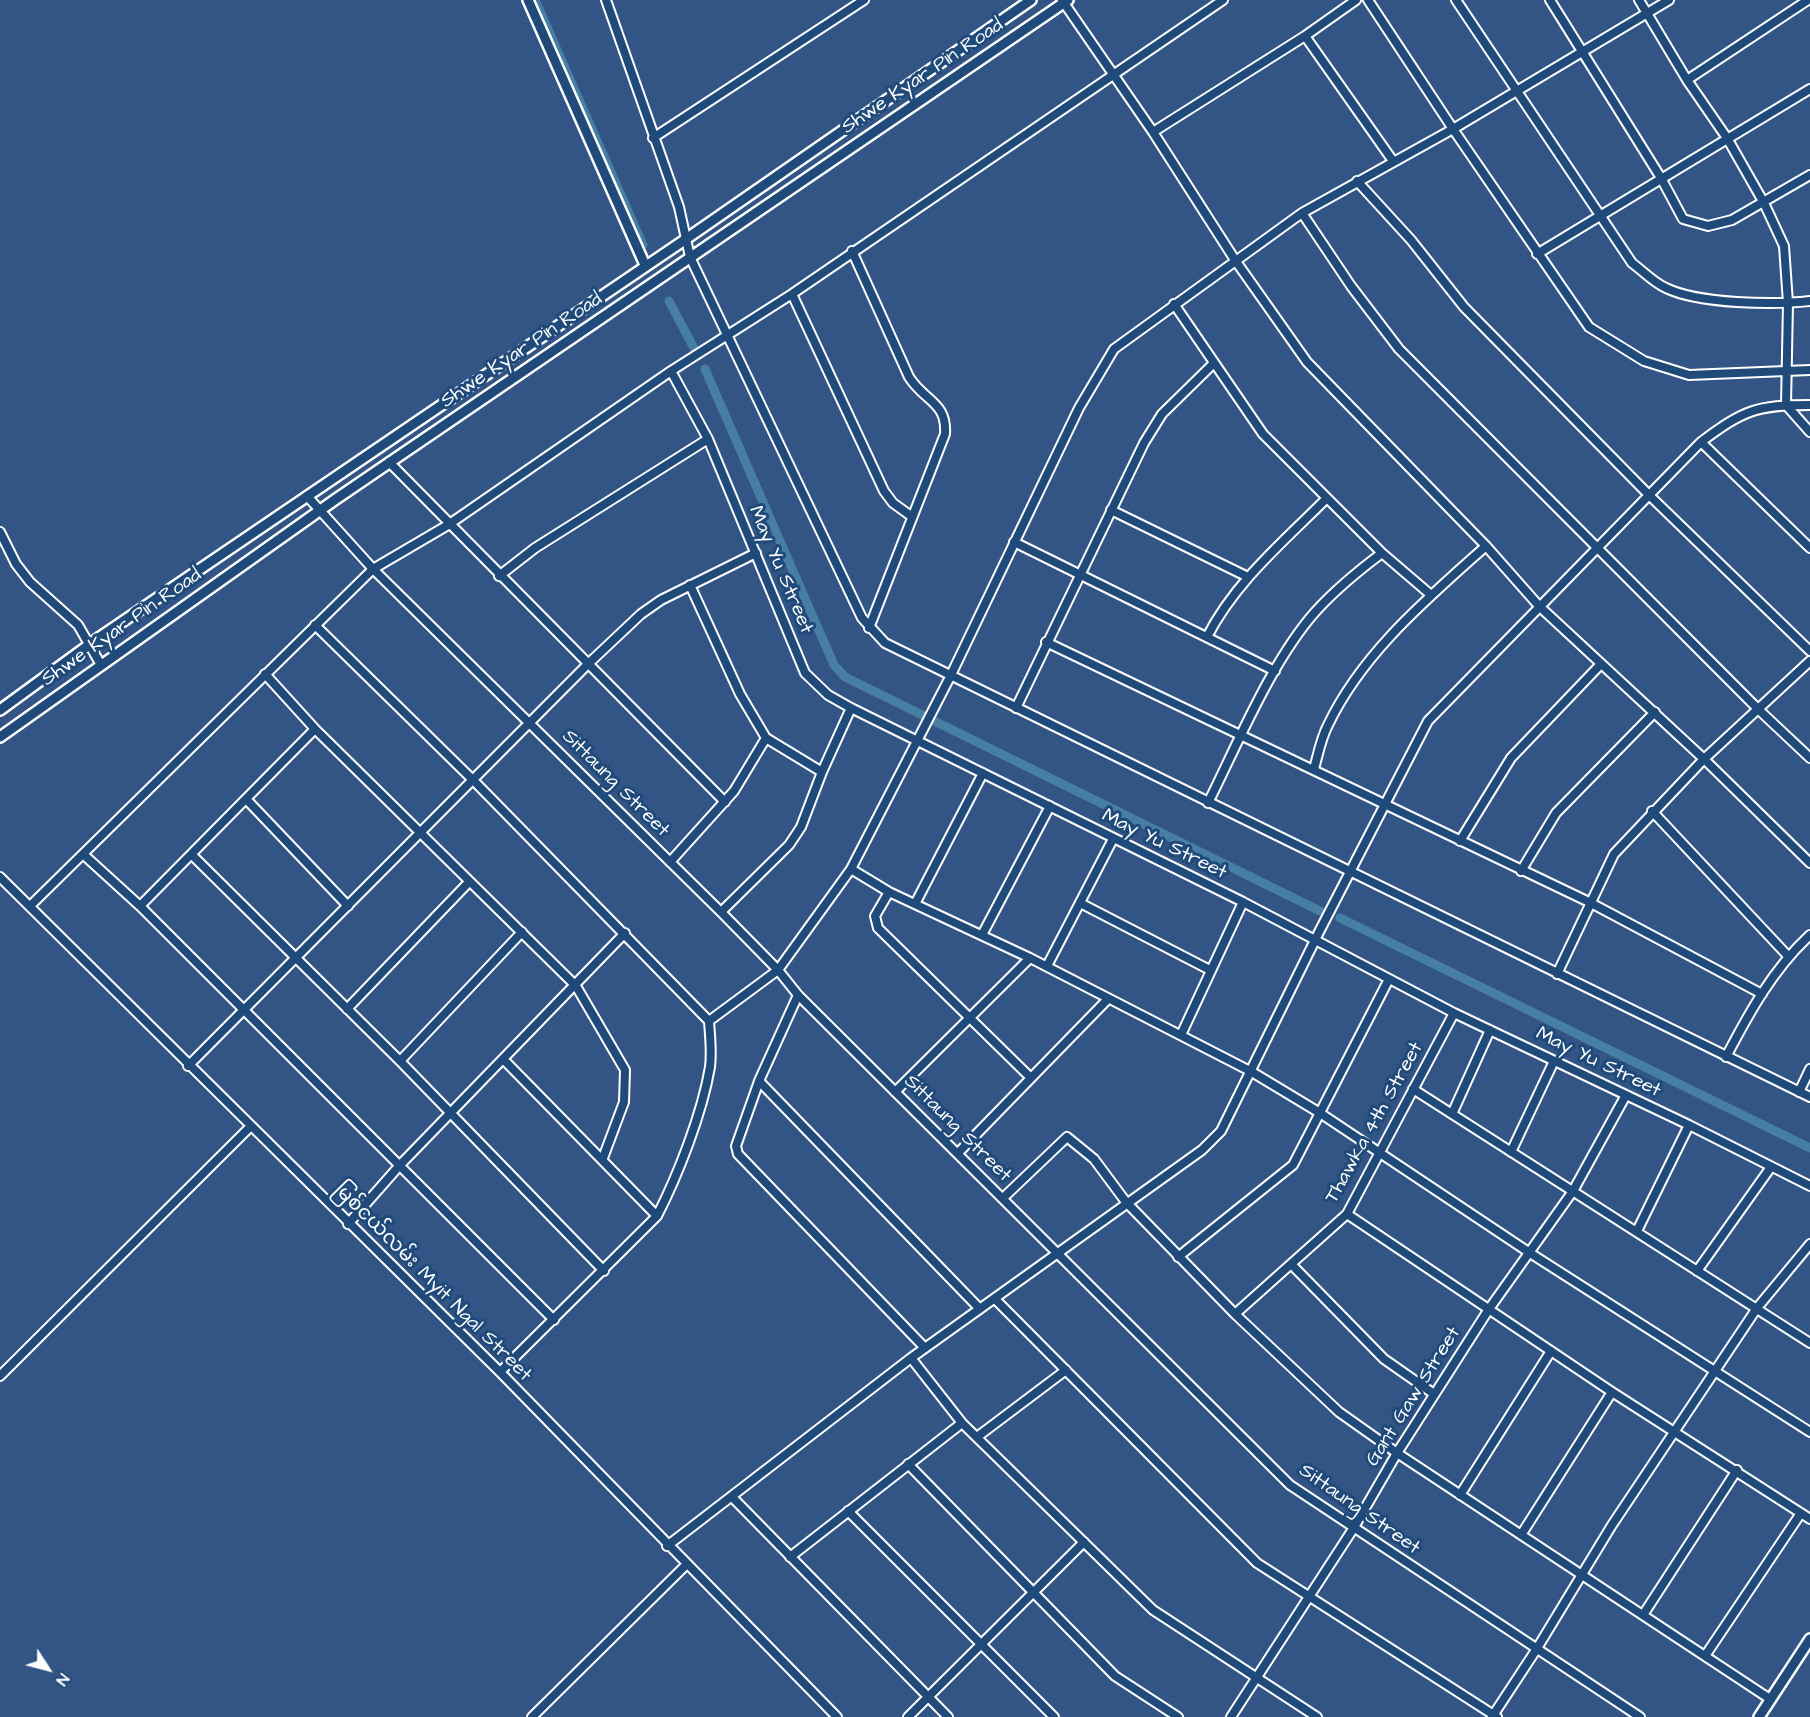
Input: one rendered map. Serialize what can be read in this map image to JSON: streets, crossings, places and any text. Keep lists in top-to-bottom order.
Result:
{
  "streets": {
    "street": [
      "Shwe Kyar Pin Road",
      "May Yu Street",
      "Sittaung Street",
      "Thawka 4th Street",
      "မြစ်ငယ်လမ်း Myit Ngal Street",
      "Gant Gaw Street"
    ]
  },
  "crossings": [
    ["Shwe Kyar Pin Road", "Sittaung Street"],
    ["May Yu Street", "Thawka 4th Street"],
    ["May Yu Street", "Gant Gaw Street"],
    ["Sittaung Street", "Gant Gaw Street"]
  ],
  "north": "bottom right"
}
